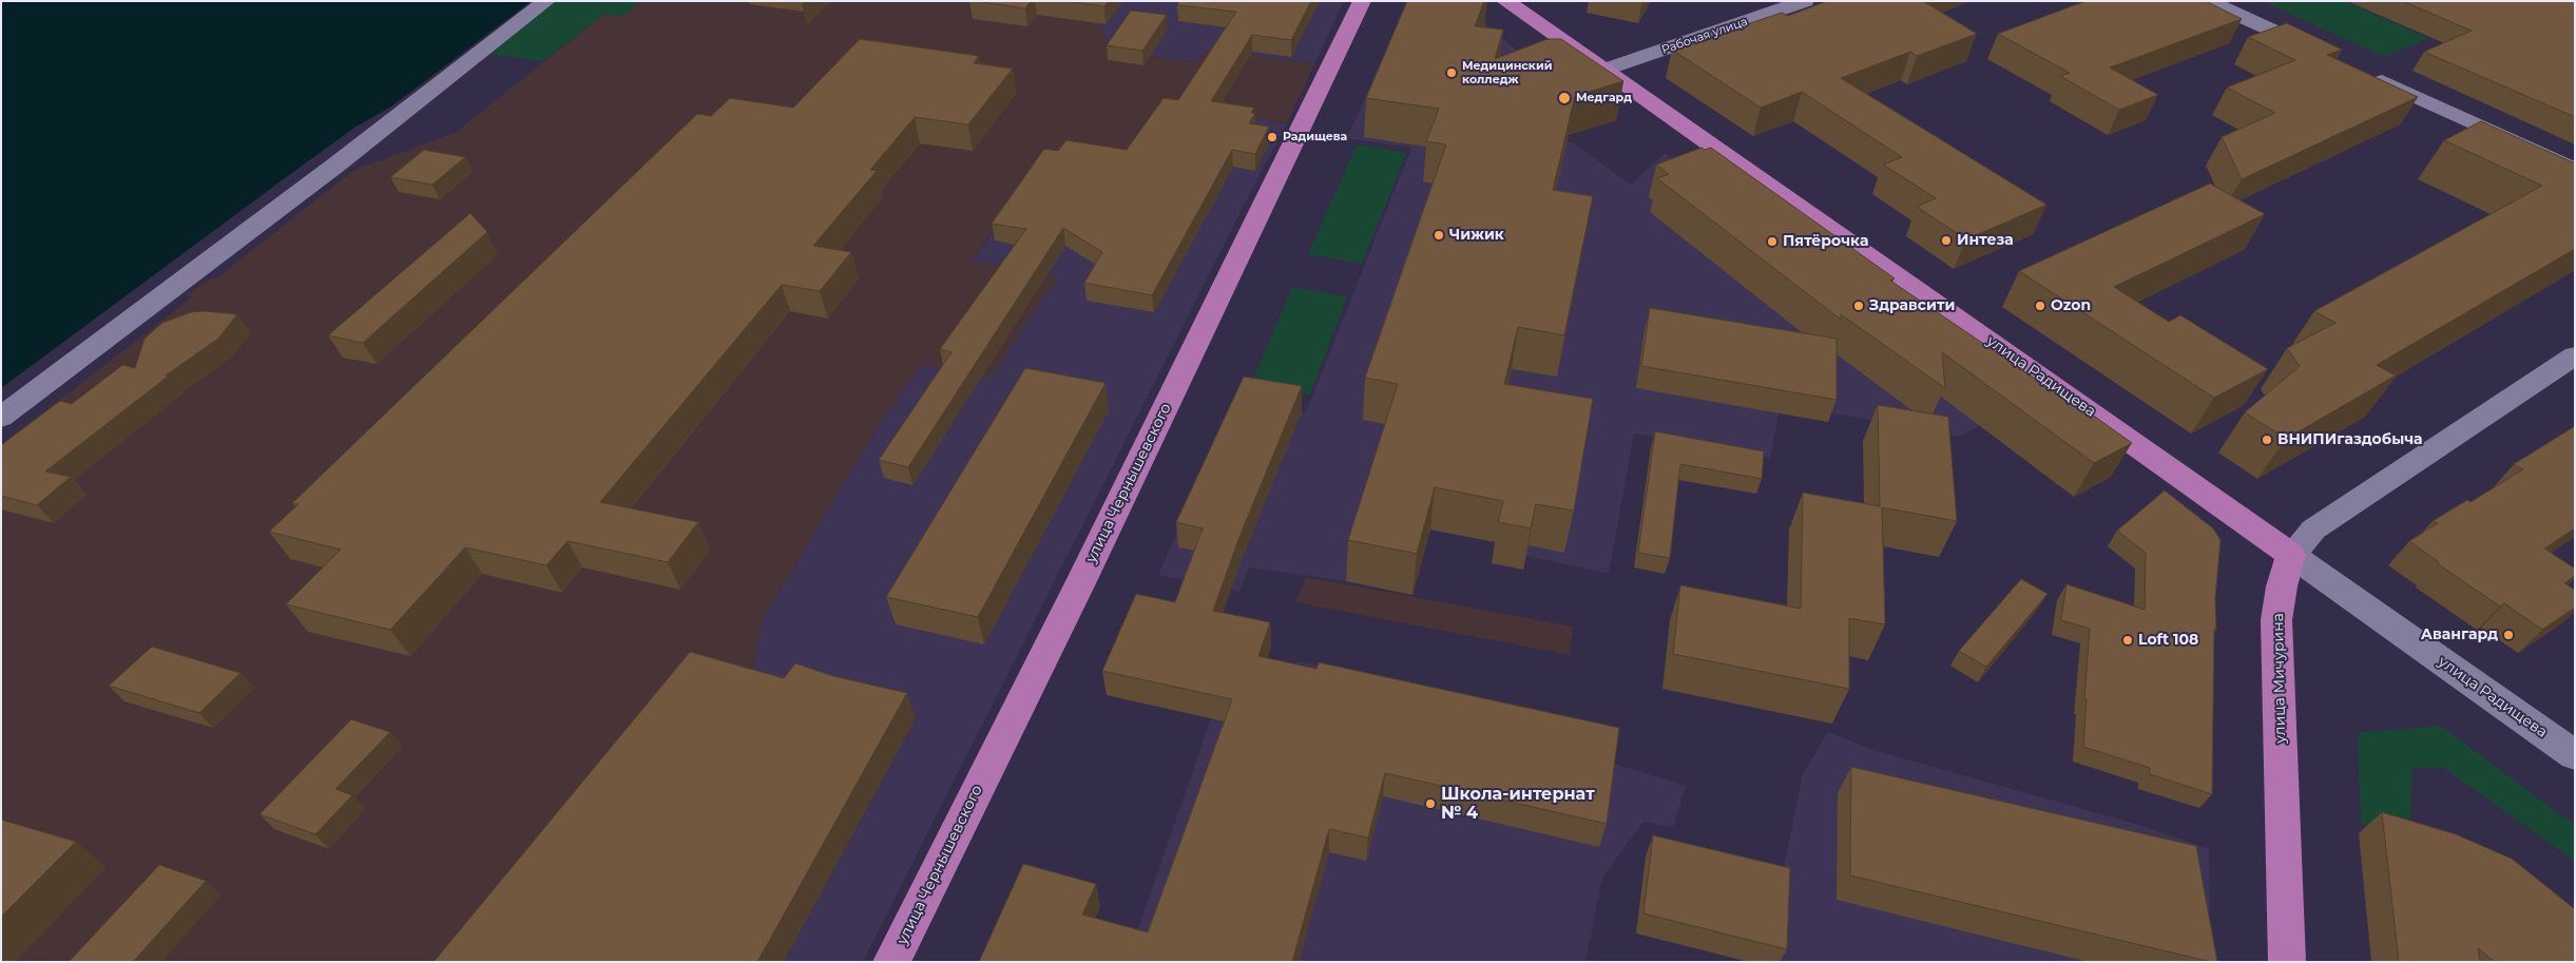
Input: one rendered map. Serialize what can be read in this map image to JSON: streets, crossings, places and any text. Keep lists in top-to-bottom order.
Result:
{
  "streets": {
    "main road": ["улица Радищева", "улица Чернышевского", "улица Мичурина"],
    "street": ["Рабочая улица"]
  },
  "crossings": [
    ["Рабочая улица", "улица Радищева"],
    ["улица Радищева", "улица Мичурина"]
  ],
  "places": [
    "Медицинский колледж",
    "Медгард",
    "Радищева",
    "Чижик",
    "Интеза",
    "Пятёрочка",
    "Здравсити",
    "Ozon",
    "ВНИПИгаздобыча",
    "Авангард",
    "Loft 108",
    "Школа-интернат № 4"
  ]
}
